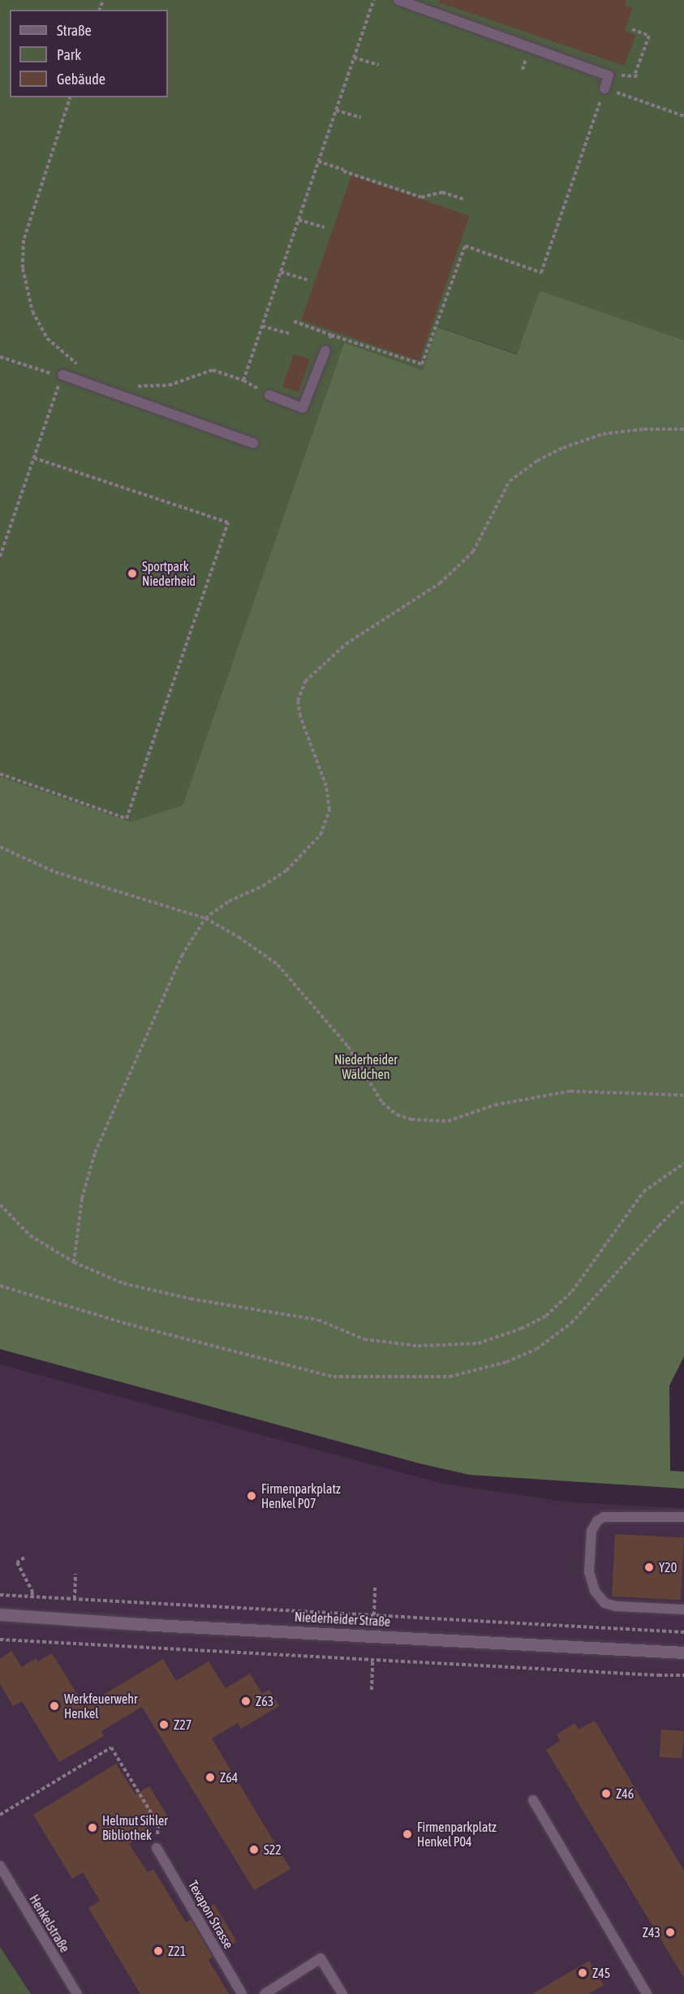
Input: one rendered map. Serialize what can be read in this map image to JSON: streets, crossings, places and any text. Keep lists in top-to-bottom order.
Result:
{
  "streets": {
    "street": ["Niederheider Straße"],
    "lane": ["Texapon Strasse", "Henkelstraße"]
  },
  "parks": ["Niederheider Wäldchen"],
  "places": [
    "Sportpark Niederheid",
    "Firmenparkplatz Henkel P07",
    "Y20",
    "Z63",
    "Werkfeuerwehr Henkel",
    "Z27",
    "Z64",
    "Z46",
    "Helmut Sihler Bibliothek",
    "Firmenparkplatz Henkel P04",
    "S22",
    "Z43",
    "Z21",
    "Z45"
  ],
  "legend": ["Straße", "Park", "Gebäude"]
}
